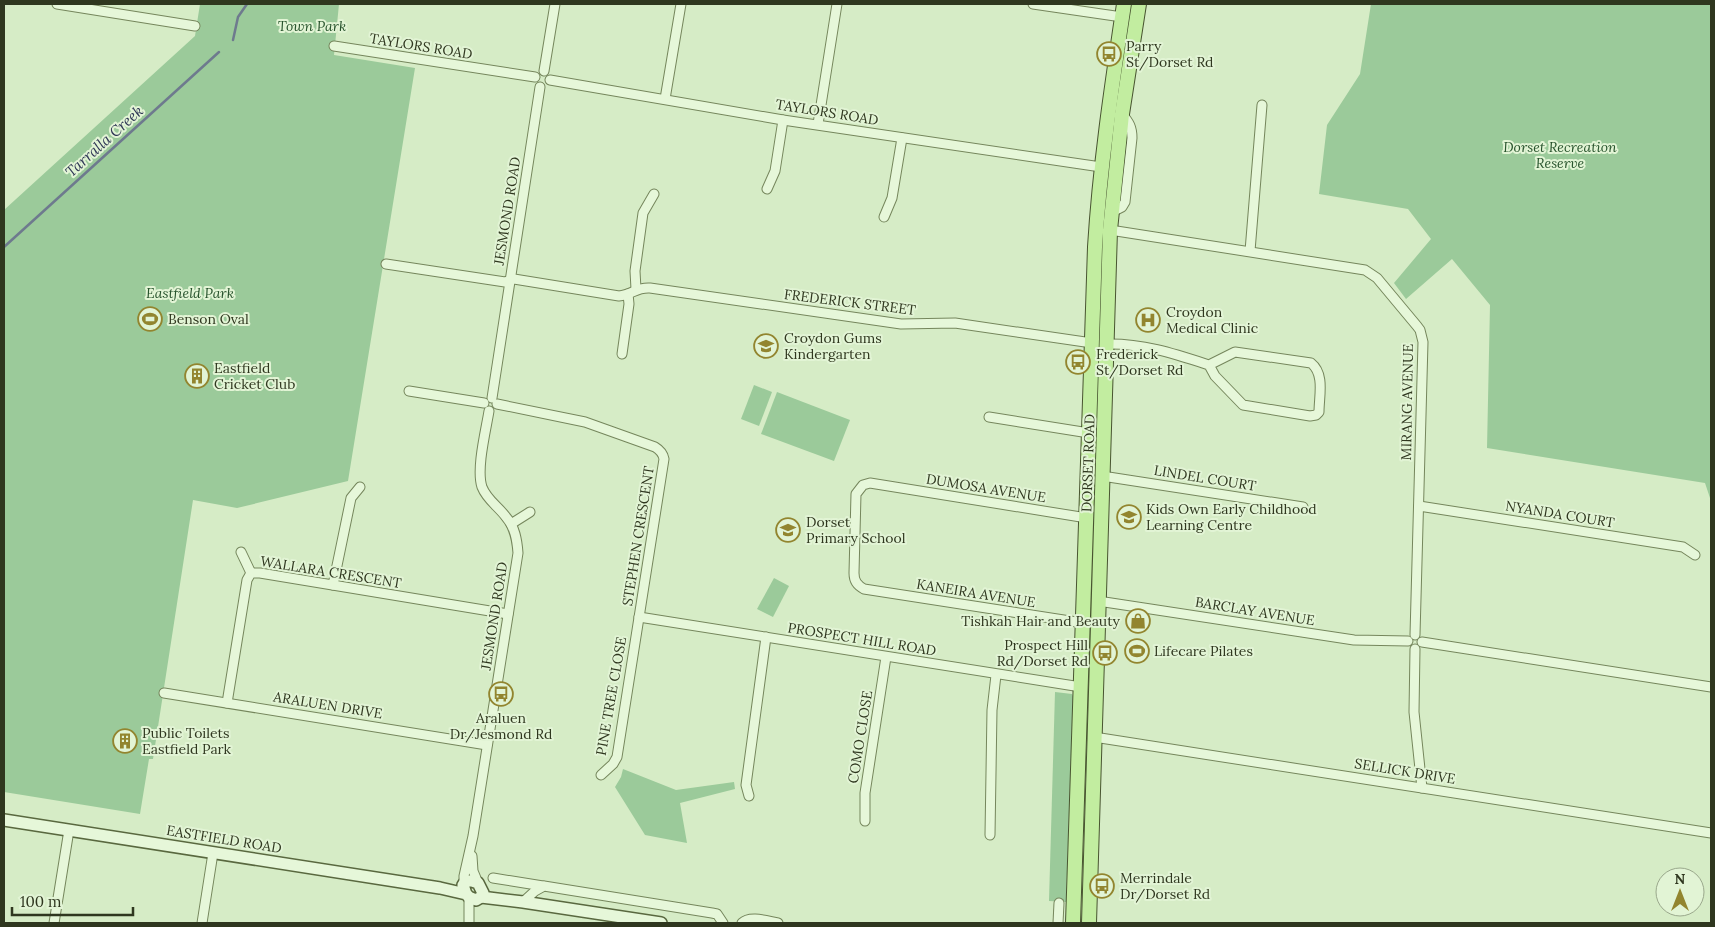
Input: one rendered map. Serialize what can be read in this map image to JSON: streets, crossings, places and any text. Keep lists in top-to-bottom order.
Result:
{
  "streets": {
    "main road": ["DORSET ROAD", "EASTFIELD ROAD"],
    "street": [
      "TAYLORS ROAD",
      "JESMOND ROAD",
      "FREDERICK STREET",
      "MIRANG AVENUE",
      "LINDEL COURT",
      "DUMOSA AVENUE",
      "NYANDA COURT",
      "STEPHEN CRESCENT",
      "WALLARA CRESCENT",
      "KANEIRA AVENUE",
      "BARCLAY AVENUE",
      "PROSPECT HILL ROAD",
      "PINE TREE CLOSE",
      "ARALUEN DRIVE",
      "COMO CLOSE",
      "SELLICK DRIVE"
    ]
  },
  "crossings": [
    ["TAYLORS ROAD", "JESMOND ROAD"],
    ["TAYLORS ROAD", "DORSET ROAD"],
    ["JESMOND ROAD", "FREDERICK STREET"],
    ["JESMOND ROAD", "STEPHEN CRESCENT"],
    ["JESMOND ROAD", "WALLARA CRESCENT"],
    ["JESMOND ROAD", "ARALUEN DRIVE"],
    ["JESMOND ROAD", "EASTFIELD ROAD"],
    ["FREDERICK STREET", "DORSET ROAD"],
    ["MIRANG AVENUE", "DORSET ROAD"],
    ["MIRANG AVENUE", "NYANDA COURT"],
    ["MIRANG AVENUE", "BARCLAY AVENUE"],
    ["MIRANG AVENUE", "SELLICK DRIVE"],
    ["DORSET ROAD", "LINDEL COURT"],
    ["DORSET ROAD", "DUMOSA AVENUE"],
    ["DORSET ROAD", "KANEIRA AVENUE"],
    ["DORSET ROAD", "BARCLAY AVENUE"],
    ["DORSET ROAD", "PROSPECT HILL ROAD"],
    ["DORSET ROAD", "SELLICK DRIVE"],
    ["DUMOSA AVENUE", "KANEIRA AVENUE"],
    ["STEPHEN CRESCENT", "PROSPECT HILL ROAD"],
    ["STEPHEN CRESCENT", "PINE TREE CLOSE"],
    ["WALLARA CRESCENT", "ARALUEN DRIVE"],
    ["PROSPECT HILL ROAD", "PINE TREE CLOSE"],
    ["PROSPECT HILL ROAD", "COMO CLOSE"]
  ],
  "water": ["Tarralla Creek"],
  "parks": ["Town Park", "Dorset Recreation Reserve", "Eastfield Park"],
  "places": {
    "bus stop": [
      "Parry St/Dorset Rd",
      "Frederick St/Dorset Rd",
      "Prospect Hill Rd/Dorset Rd",
      "Araluen Dr/Jesmond Rd",
      "Merrindale Dr/Dorset Rd"
    ],
    "sports": ["Benson Oval", "Lifecare Pilates"],
    "hospital": ["Croydon Medical Clinic"],
    "school or university": ["Croydon Gums Kindergarten", "Kids Own Early Childhood Learning Centre", "Dorset Primary School"],
    "building": ["Eastfield Cricket Club", "Public Toilets Eastfield Park"],
    "shop": ["Tishkah Hair and Beauty"]
  },
  "scale_bar": "100 m",
  "north": "top"
}
